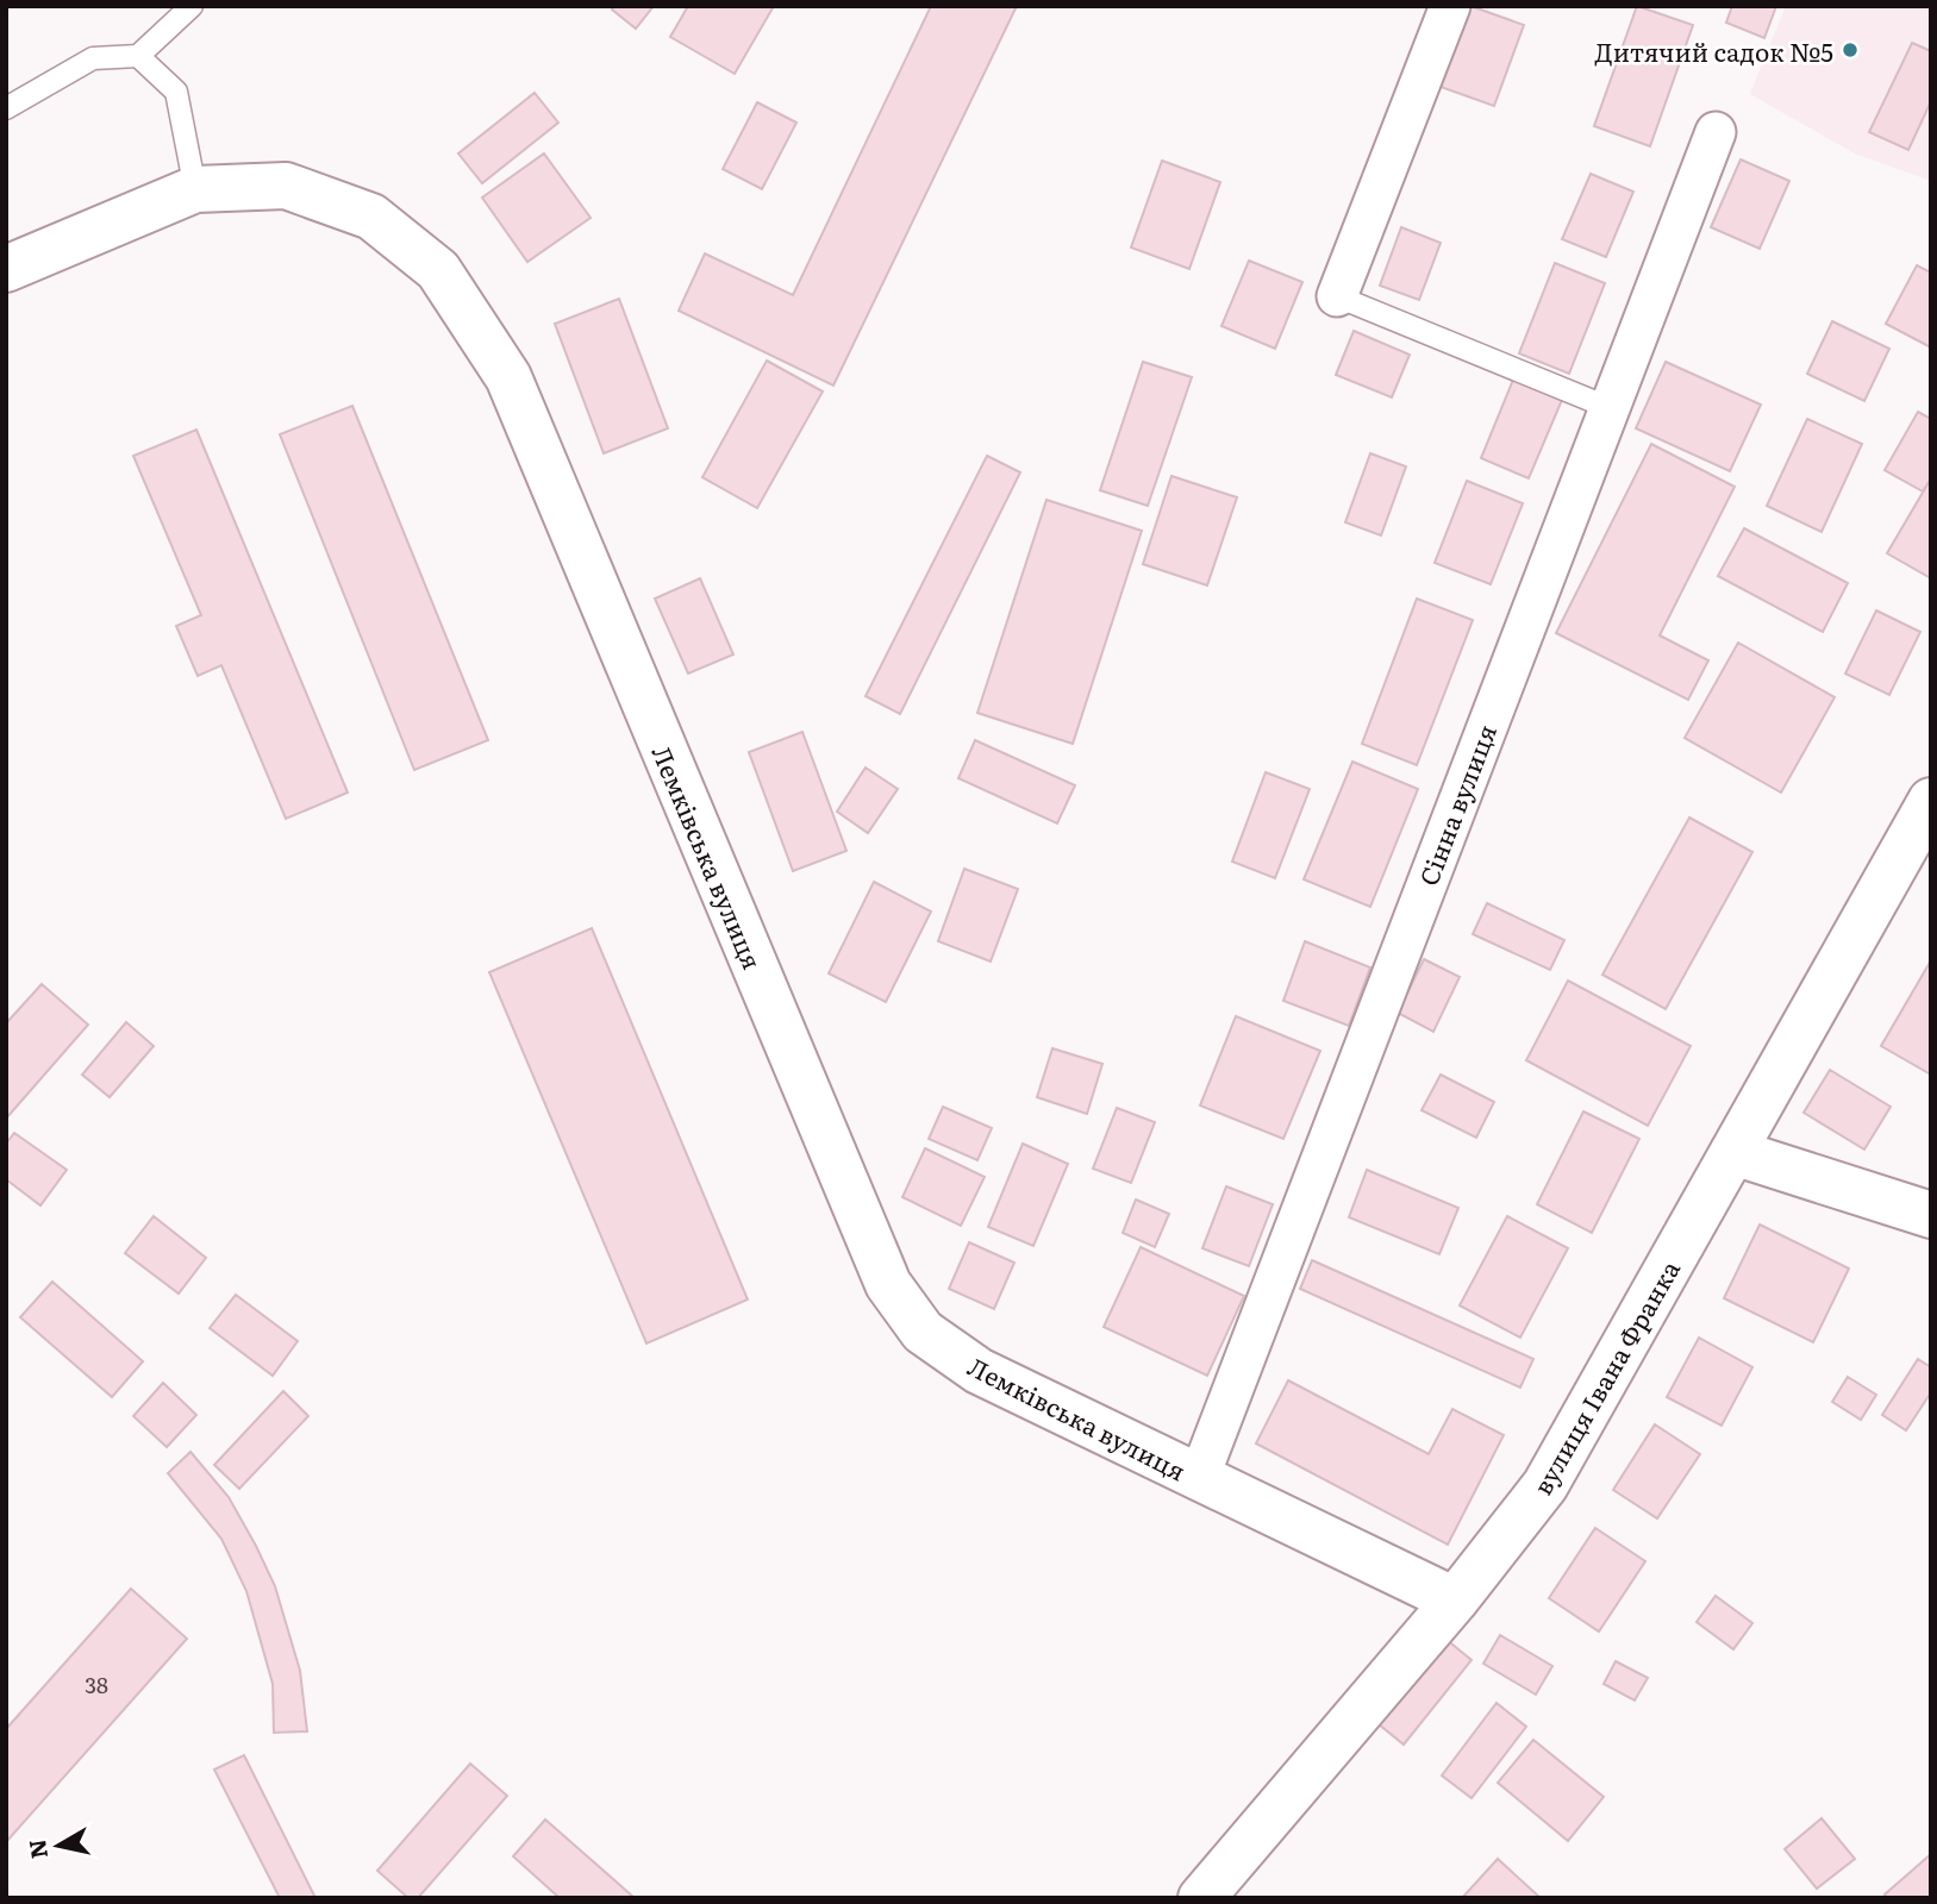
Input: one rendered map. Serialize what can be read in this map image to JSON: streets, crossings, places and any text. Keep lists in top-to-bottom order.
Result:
{
  "streets": {
    "main road": ["Лемківська вулиця", "вулиця Івана Франка"],
    "street": ["Сінна вулиця"]
  },
  "crossings": [
    ["Сінна вулиця", "Лемківська вулиця"],
    ["Лемківська вулиця", "вулиця Івана Франка"]
  ],
  "places": ["Дитячий садок №5"],
  "house_numbers": ["38"],
  "north": "left"
}
